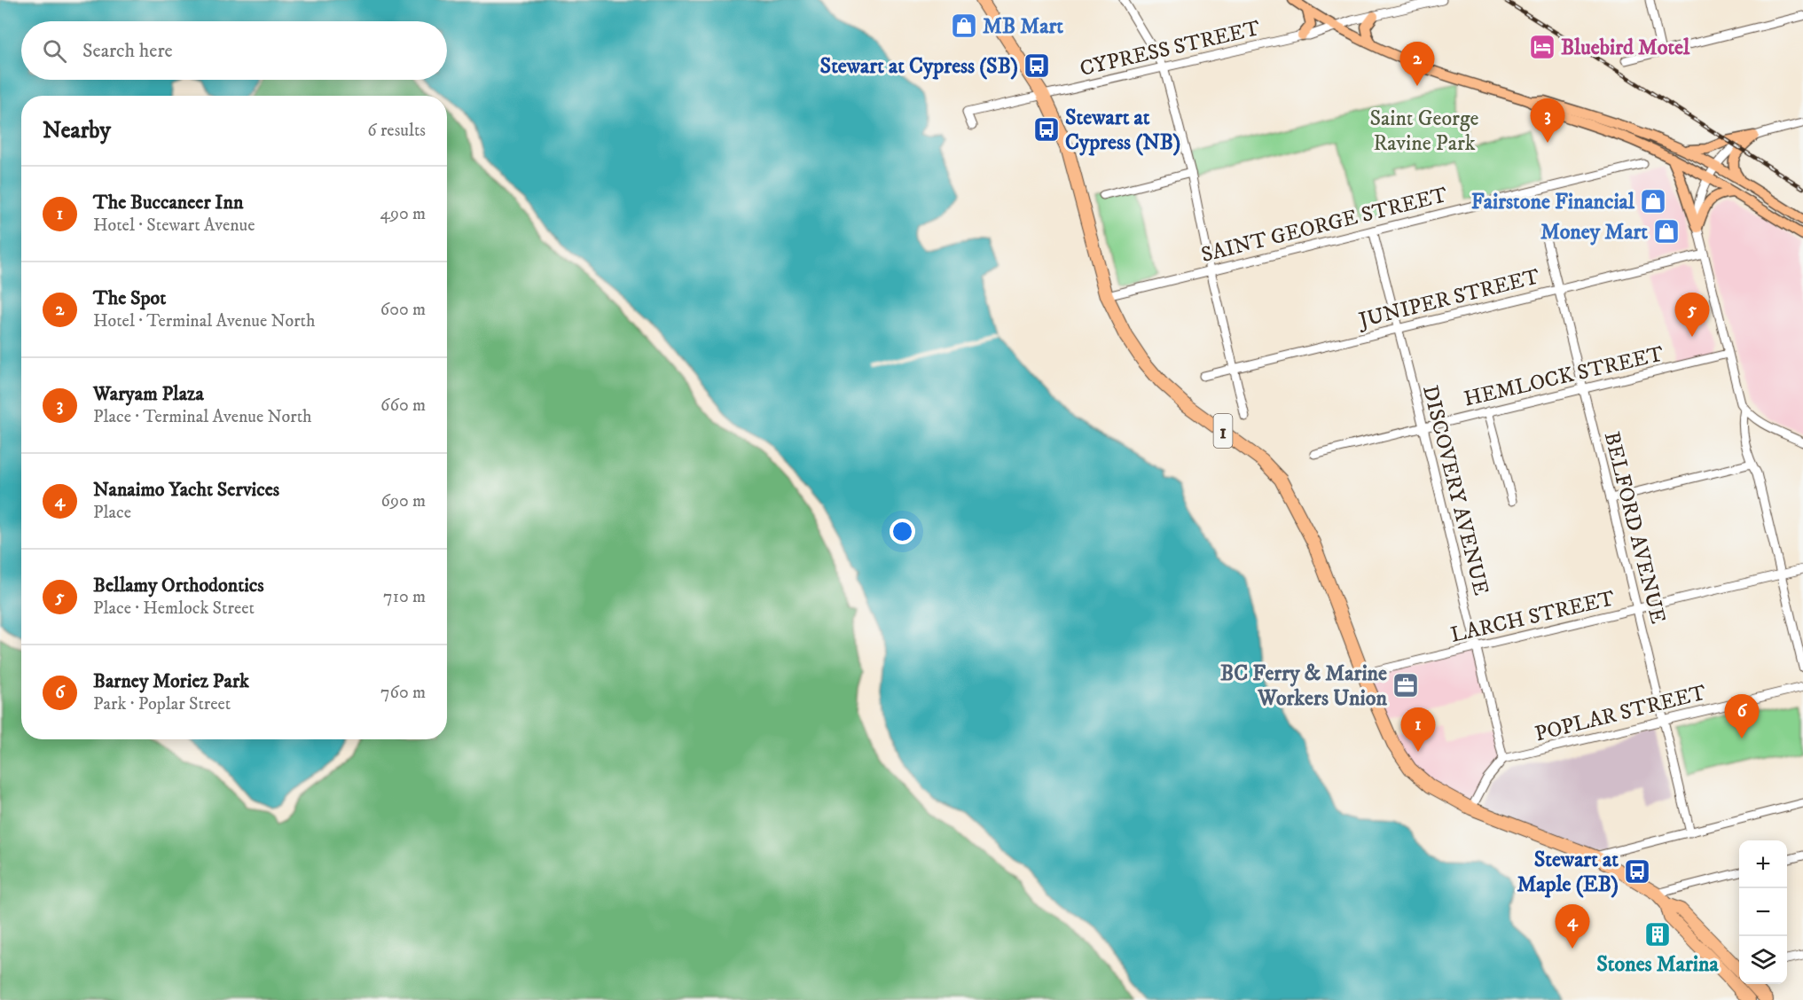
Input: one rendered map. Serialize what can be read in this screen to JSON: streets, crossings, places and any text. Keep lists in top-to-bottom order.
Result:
{
  "streets": {
    "highway": ["1"],
    "street": [
      "CYPRESS STREET",
      "SAINT GEORGE STREET",
      "JUNIPER STREET",
      "HEMLOCK STREET",
      "DISCOVERY AVENUE",
      "BELFORD AVENUE",
      "LARCH STREET",
      "POPLAR STREET"
    ]
  },
  "crossings": [
    ["CYPRESS STREET", "1"],
    ["SAINT GEORGE STREET", "1"],
    ["SAINT GEORGE STREET", "DISCOVERY AVENUE"],
    ["JUNIPER STREET", "DISCOVERY AVENUE"],
    ["JUNIPER STREET", "BELFORD AVENUE"],
    ["HEMLOCK STREET", "DISCOVERY AVENUE"],
    ["HEMLOCK STREET", "BELFORD AVENUE"],
    ["1", "LARCH STREET"],
    ["DISCOVERY AVENUE", "LARCH STREET"],
    ["DISCOVERY AVENUE", "POPLAR STREET"],
    ["BELFORD AVENUE", "LARCH STREET"],
    ["BELFORD AVENUE", "POPLAR STREET"]
  ],
  "parks": ["Saint George Ravine Park"],
  "places": {
    "shop": ["MB Mart", "Fairstone Financial", "Money Mart"],
    "hotel": ["Bluebird Motel"],
    "bus stop": ["Stewart at Cypress (SB)", "Stewart at Cypress (NB)", "Stewart at Maple (EB)"],
    "office": ["BC Ferry & Marine Workers Union"],
    "building": ["Stones Marina"]
  },
  "page": {
    "search": "Search here",
    "pins": [
      "2",
      "3",
      "5",
      "6",
      "1",
      "4"
    ],
    "heading": ["Nearby", "6 results"],
    "list": [
      {
        "mark": "1",
        "name": "The Buccaneer Inn",
        "note": "Hotel · Stewart Avenue",
        "value": "490 m"
      },
      {
        "mark": "2",
        "name": "The Spot",
        "note": "Hotel · Terminal Avenue North",
        "value": "600 m"
      },
      {
        "mark": "3",
        "name": "Waryam Plaza",
        "note": "Place · Terminal Avenue North",
        "value": "660 m"
      },
      {
        "mark": "4",
        "name": "Nanaimo Yacht Services",
        "note": "Place",
        "value": "690 m"
      },
      {
        "mark": "5",
        "name": "Bellamy Orthodontics",
        "note": "Place · Hemlock Street",
        "value": "710 m"
      },
      {
        "mark": "6",
        "name": "Barney Moriez Park",
        "note": "Park · Poplar Street",
        "value": "760 m"
      }
    ],
    "map_buttons": ["+", "−"]
  }
}
